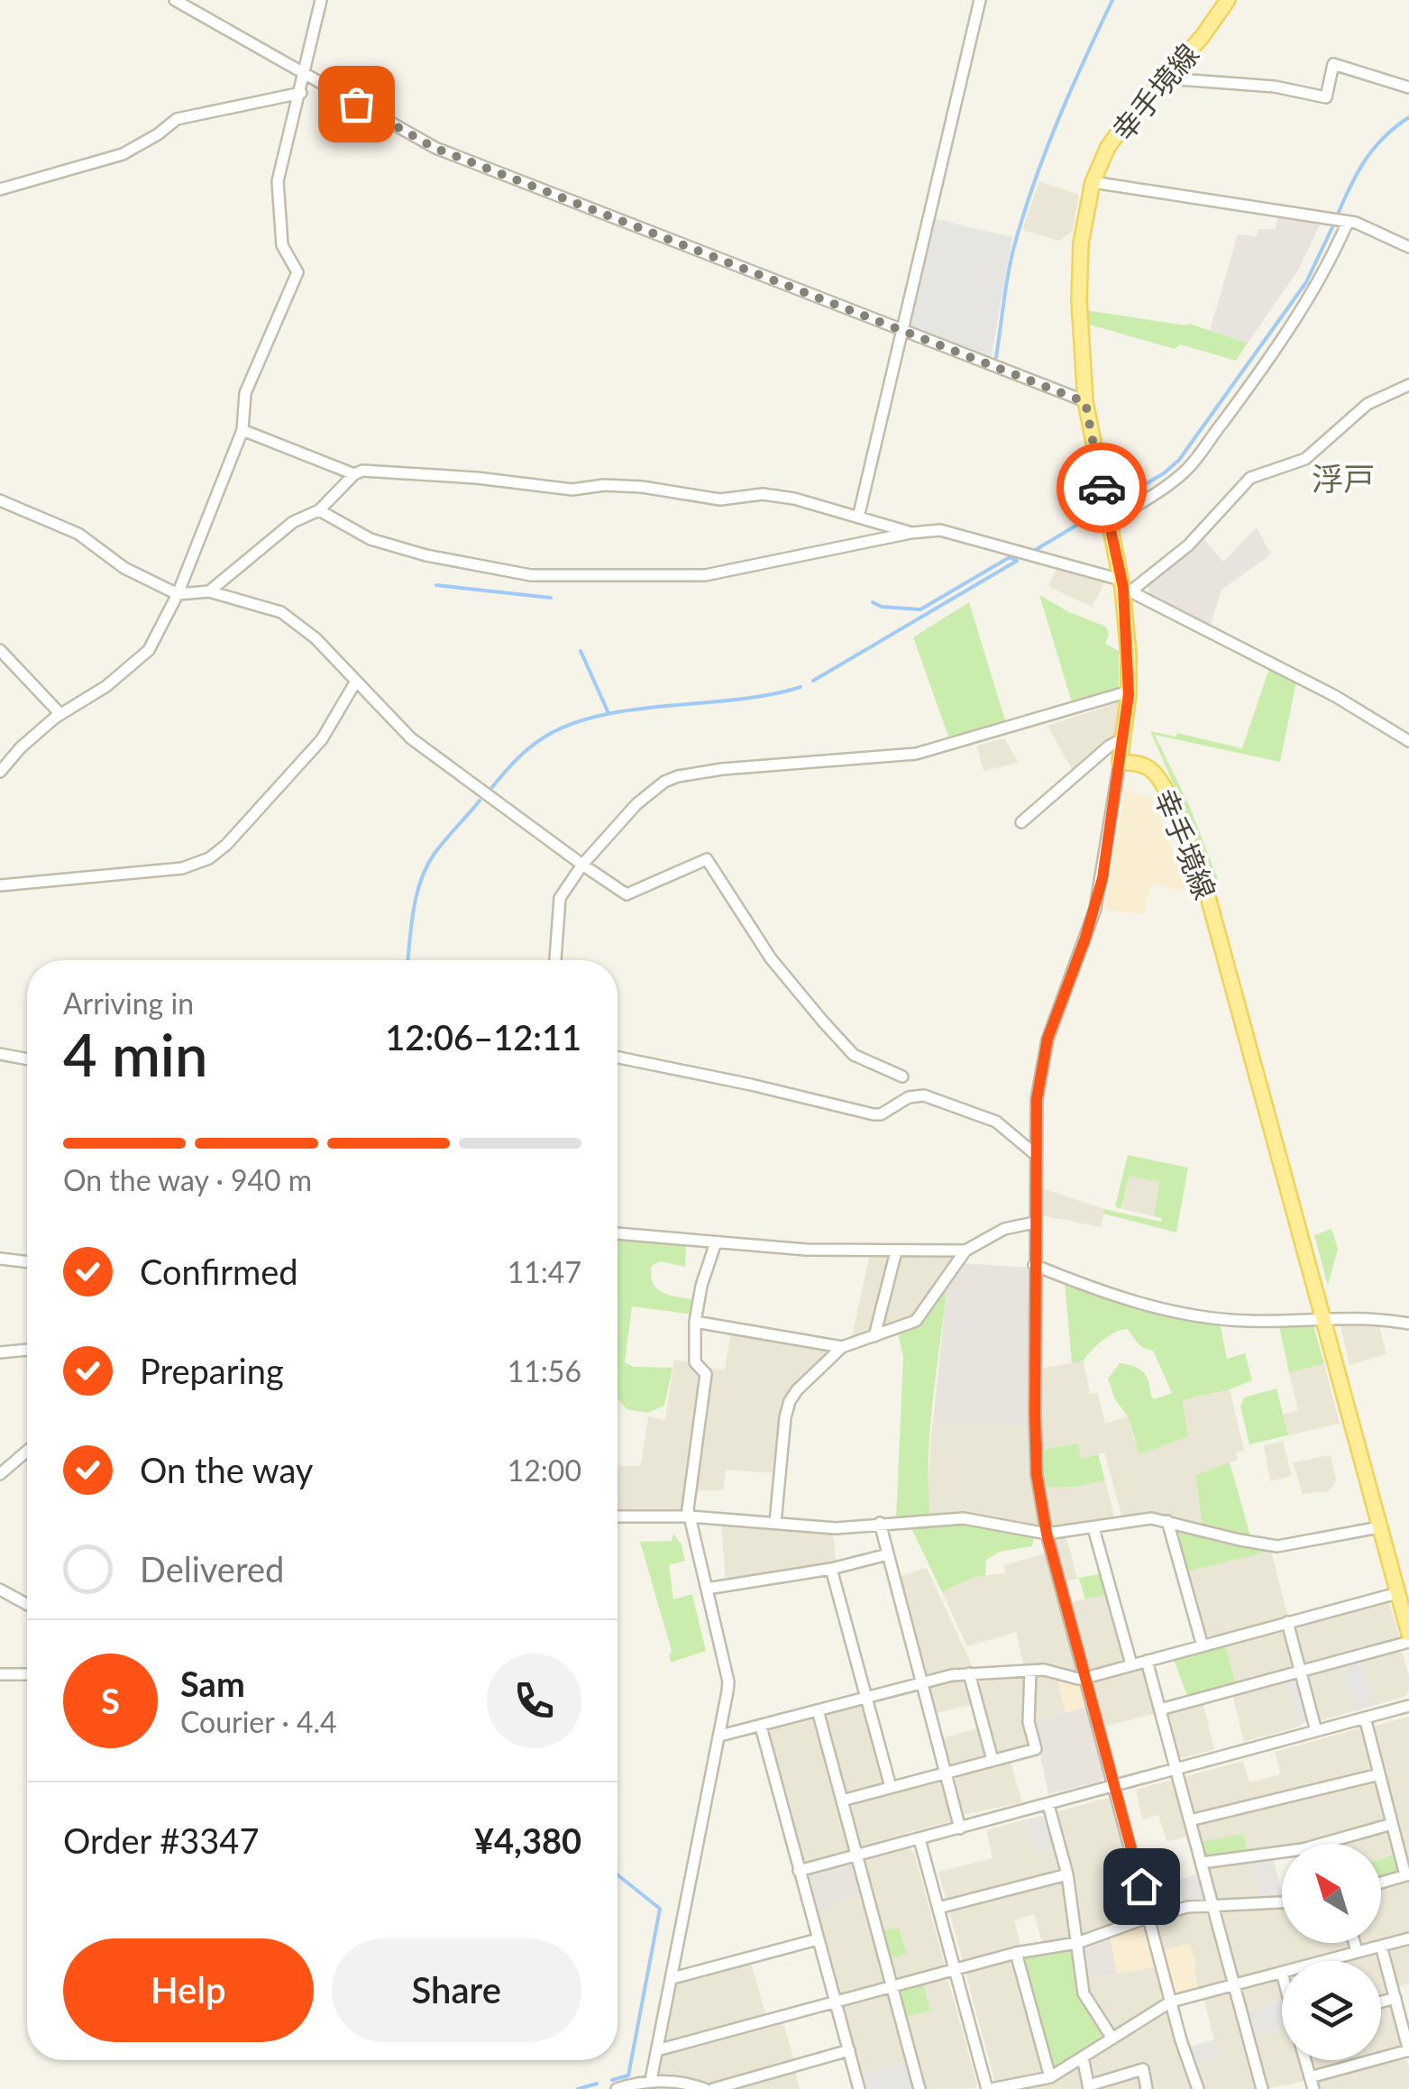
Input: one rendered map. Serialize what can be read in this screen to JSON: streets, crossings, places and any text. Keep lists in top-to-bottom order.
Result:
{
  "streets": {
    "main road": ["幸手境線"]
  },
  "districts": ["浮戸"],
  "north": "top left",
  "page": {
    "heading": ["4 min", "Arriving in", "12:06–12:11"],
    "panel": [
      "Sam",
      "Courier · 4.4",
      "Order #3347",
      "¥4,380"
    ],
    "bar": "On the way · 940 m",
    "list": [
      ["Confirmed", "11:47"],
      ["Preparing", "11:56"],
      ["On the way", "12:00"],
      "Delivered"
    ],
    "round": "S",
    "buttons": ["Help", "Share"]
  }
}
